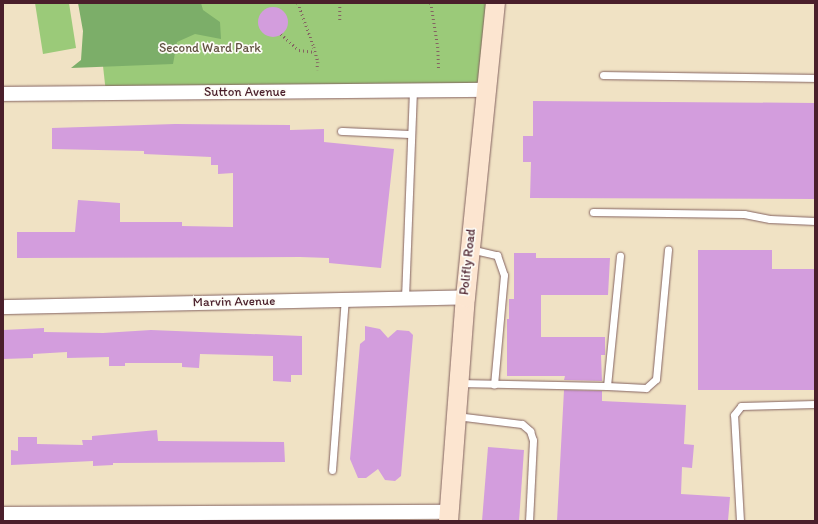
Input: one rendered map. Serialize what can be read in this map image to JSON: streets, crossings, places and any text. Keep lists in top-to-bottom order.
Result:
{
  "streets": {
    "main road": ["Polifly Road"],
    "street": ["Sutton Avenue", "Marvin Avenue"]
  },
  "crossings": [
    ["Sutton Avenue", "Polifly Road"],
    ["Polifly Road", "Marvin Avenue"]
  ],
  "parks": ["Second Ward Park"]
}
